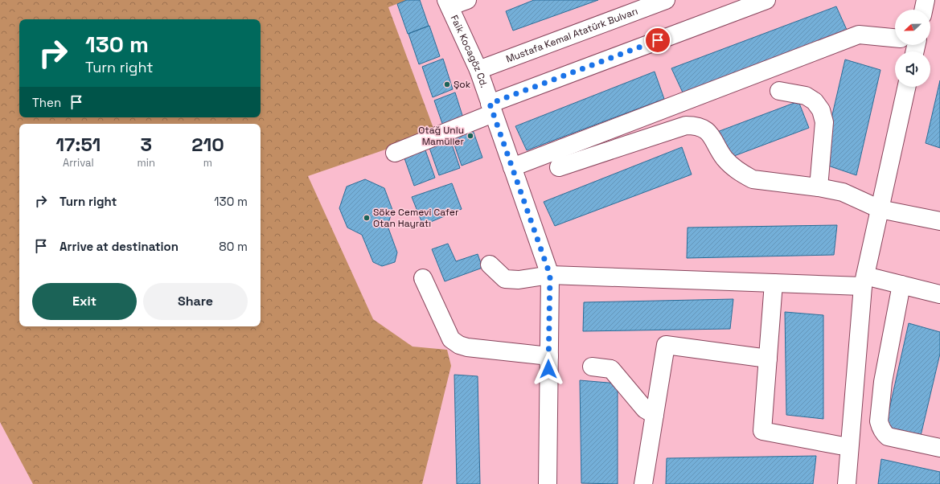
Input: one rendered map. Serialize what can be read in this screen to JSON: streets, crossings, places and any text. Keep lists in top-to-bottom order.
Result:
{
  "streets": {
    "street": ["Mustafa Kemal Atatürk Bulvarı", "Faik Kocagöz Cd."]
  },
  "crossings": [
    ["Mustafa Kemal Atatürk Bulvarı", "Faik Kocagöz Cd."]
  ],
  "places": ["Şok", "Otağ Unlu Mamüller", "Söke Cemevi Cafer Otan Hayratı"],
  "north": "left",
  "page": {
    "turn": ["130 m", "Turn right"],
    "then": "Then",
    "eta": [
      "17:51",
      "Arrival",
      "3",
      "min",
      "210",
      "m"
    ],
    "list": [
      {
        "name": "Turn right",
        "value": "130 m"
      },
      {
        "name": "Arrive at destination",
        "value": "80 m"
      }
    ],
    "buttons": ["Exit", "Share"]
  }
}
